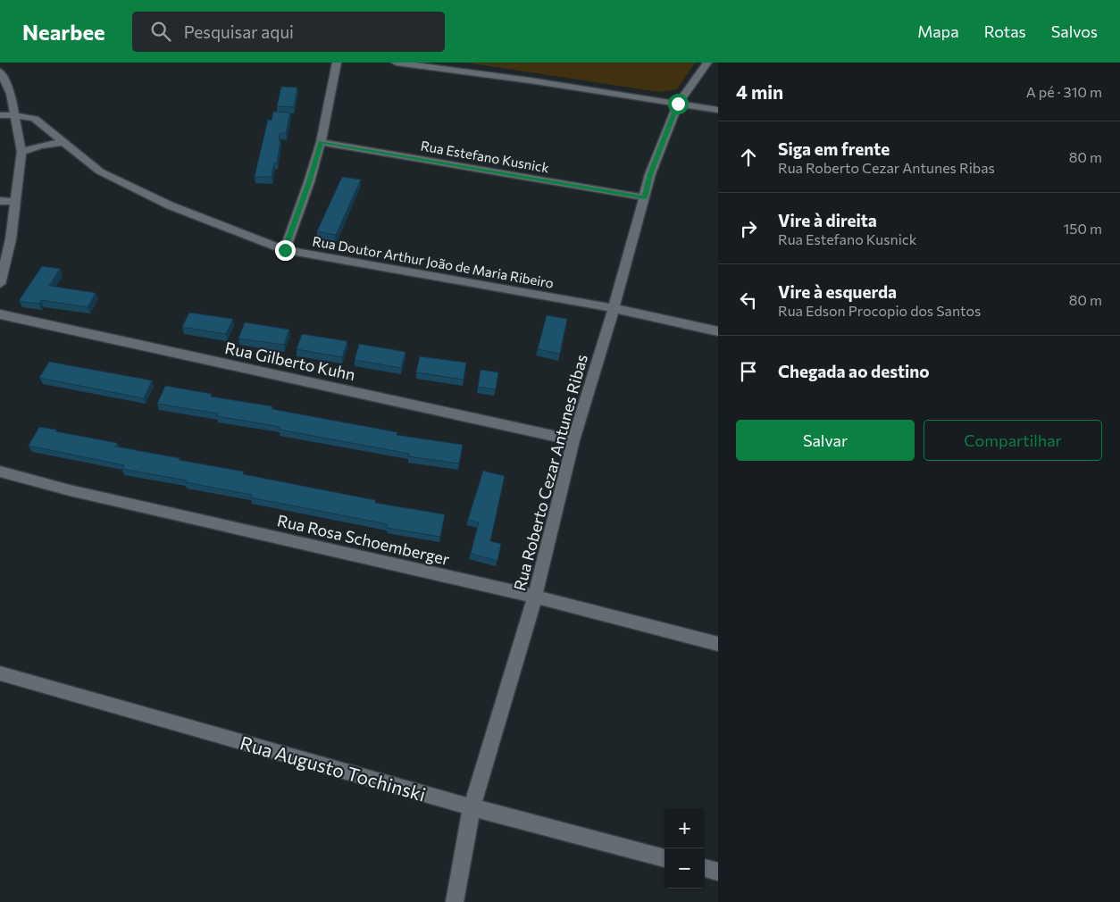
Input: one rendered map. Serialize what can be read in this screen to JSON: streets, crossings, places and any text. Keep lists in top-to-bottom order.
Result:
{
  "streets": {
    "street": [
      "Rua Estefano Kusnick",
      "Rua Doutor Arthur João de Maria Ribeiro",
      "Rua Gilberto Kuhn",
      "Rua Roberto Cezar Antunes Ribas",
      "Rua Rosa Schoemberger",
      "Rua Augusto Tochinski"
    ]
  },
  "crossings": [
    ["Rua Estefano Kusnick", "Rua Roberto Cezar Antunes Ribas"],
    ["Rua Doutor Arthur João de Maria Ribeiro", "Rua Roberto Cezar Antunes Ribas"],
    ["Rua Gilberto Kuhn", "Rua Roberto Cezar Antunes Ribas"],
    ["Rua Roberto Cezar Antunes Ribas", "Rua Rosa Schoemberger"],
    ["Rua Roberto Cezar Antunes Ribas", "Rua Augusto Tochinski"]
  ],
  "page": {
    "header": "Nearbee",
    "search": "Pesquisar aqui",
    "nav": ["Mapa", "Rotas", "Salvos"],
    "heading": ["4 min", "A pé · 310 m"],
    "list": [
      ["Siga em frente", "Rua Roberto Cezar Antunes Ribas", "80 m"],
      ["Vire à direita", "Rua Estefano Kusnick", "150 m"],
      ["Vire à esquerda", "Rua Edson Procopio dos Santos", "80 m"],
      "Chegada ao destino"
    ],
    "buttons": ["Salvar", "Compartilhar"],
    "map_buttons": ["+", "−"]
  }
}
